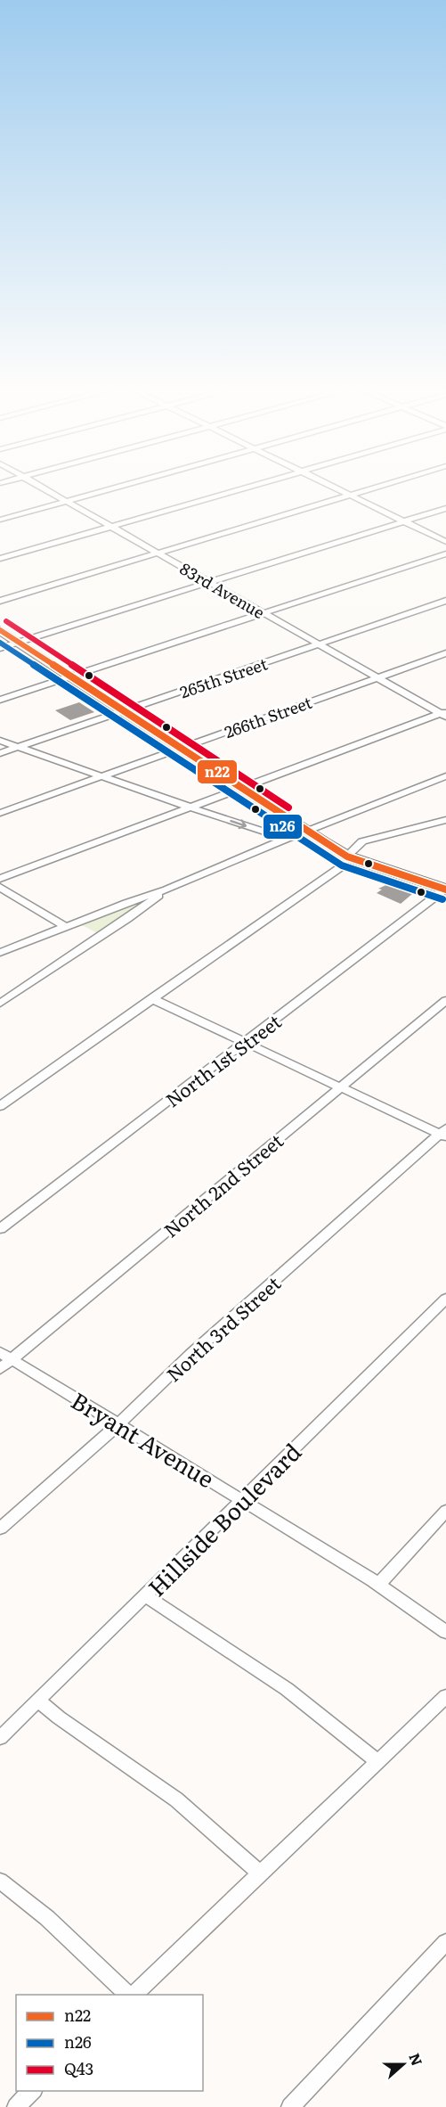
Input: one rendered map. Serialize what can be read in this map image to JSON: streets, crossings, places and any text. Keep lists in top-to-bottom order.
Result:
{
  "streets": {
    "street": [
      "83rd Avenue",
      "265th Street",
      "266th Street",
      "North 1st Street",
      "North 2nd Street",
      "North 3rd Street",
      "Bryant Avenue",
      "Hillside Boulevard"
    ]
  },
  "crossings": [
    ["83rd Avenue", "265th Street"],
    ["83rd Avenue", "266th Street"],
    ["North 2nd Street", "Bryant Avenue"],
    ["North 3rd Street", "Bryant Avenue"],
    ["Bryant Avenue", "Hillside Boulevard"]
  ],
  "lines": ["transit line Q43", "transit line n22", "transit line n26"],
  "legend": ["n22", "n26", "Q43"],
  "north": "right"
}
